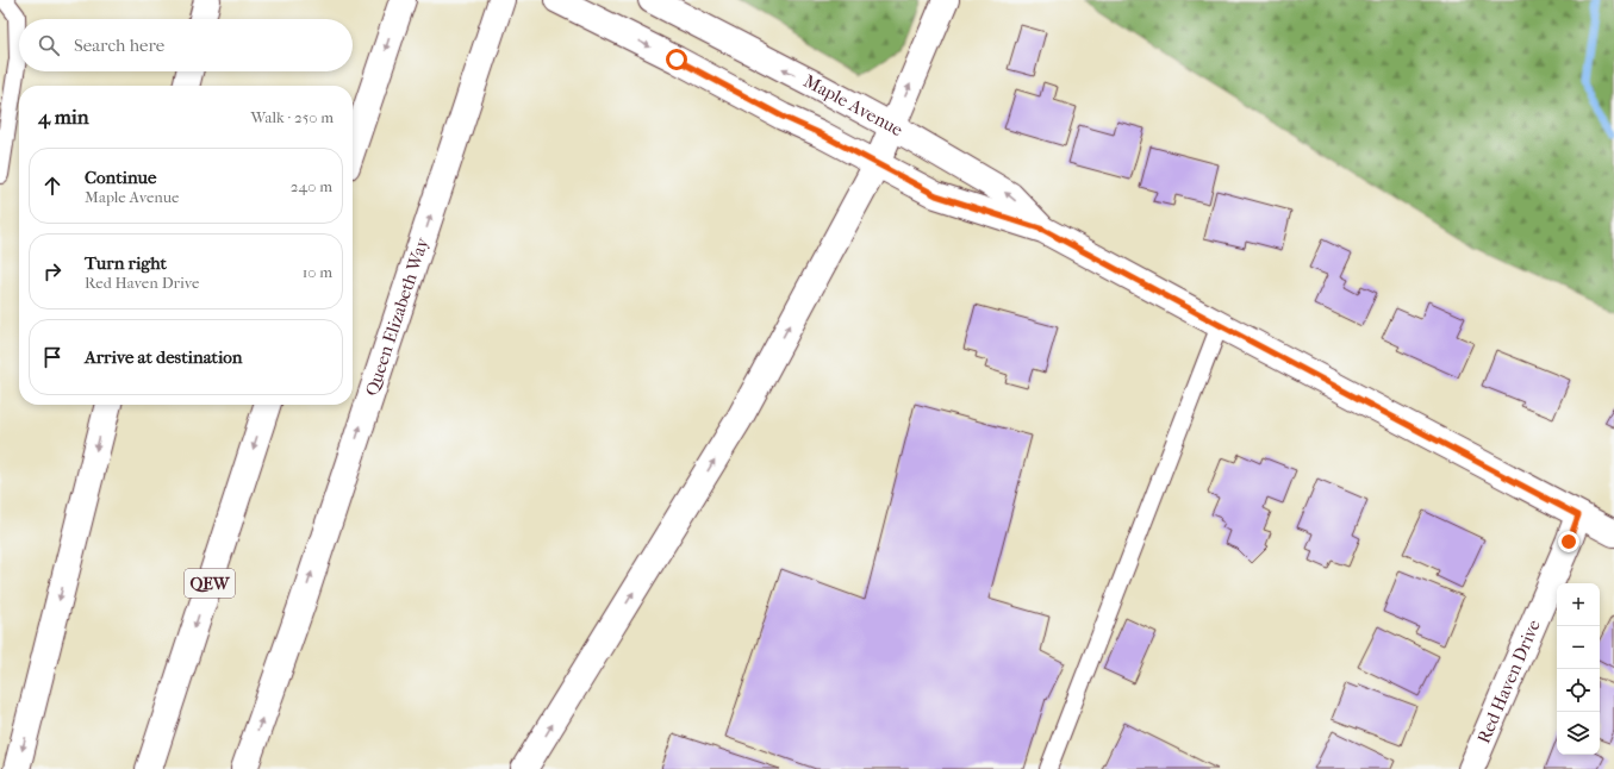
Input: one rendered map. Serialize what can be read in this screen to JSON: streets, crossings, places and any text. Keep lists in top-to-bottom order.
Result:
{
  "streets": {
    "main road": [
      "Maple Avenue",
      "Queen Elizabeth Way",
      "QEW",
      "Red Haven Drive"
    ]
  },
  "crossings": [
    ["Maple Avenue", "Red Haven Drive"]
  ],
  "page": {
    "search": "Search here",
    "heading": ["4 min", "Walk · 250 m"],
    "list": [
      ["Continue", "Maple Avenue", "240 m"],
      ["Turn right", "Red Haven Drive", "10 m"],
      "Arrive at destination"
    ],
    "map_buttons": ["+", "−"]
  }
}
